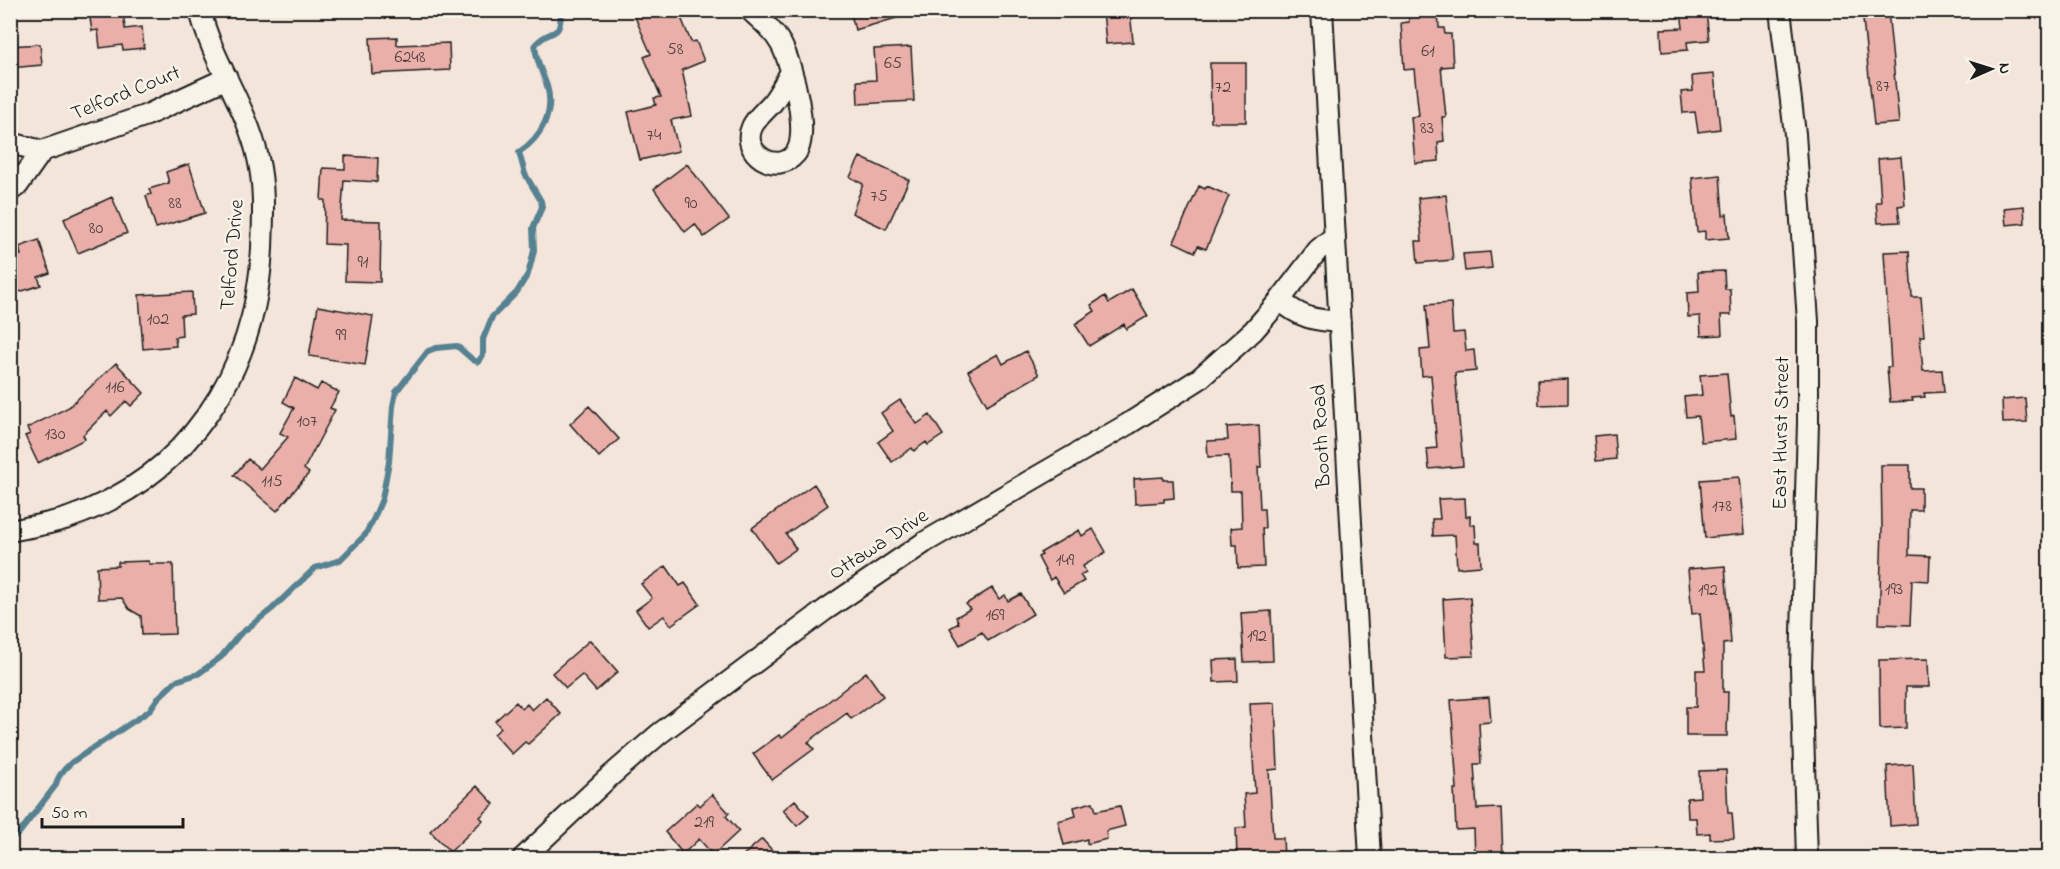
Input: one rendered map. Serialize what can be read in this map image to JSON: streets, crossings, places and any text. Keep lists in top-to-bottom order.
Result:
{
  "streets": {
    "street": [
      "Telford Court",
      "Telford Drive",
      "East Hurst Street",
      "Booth Road",
      "Ottawa Drive"
    ]
  },
  "crossings": [
    ["Telford Court", "Telford Drive"],
    ["Booth Road", "Ottawa Drive"]
  ],
  "house_numbers": [
    "58",
    "61",
    "6248",
    "65",
    "87",
    "72",
    "83",
    "74",
    "75",
    "88",
    "90",
    "80",
    "91",
    "102",
    "99",
    "116",
    "107",
    "130",
    "115",
    "178",
    "149",
    "193",
    "192",
    "169",
    "192",
    "219"
  ],
  "scale_bar": "50 m",
  "north": "right"
}
